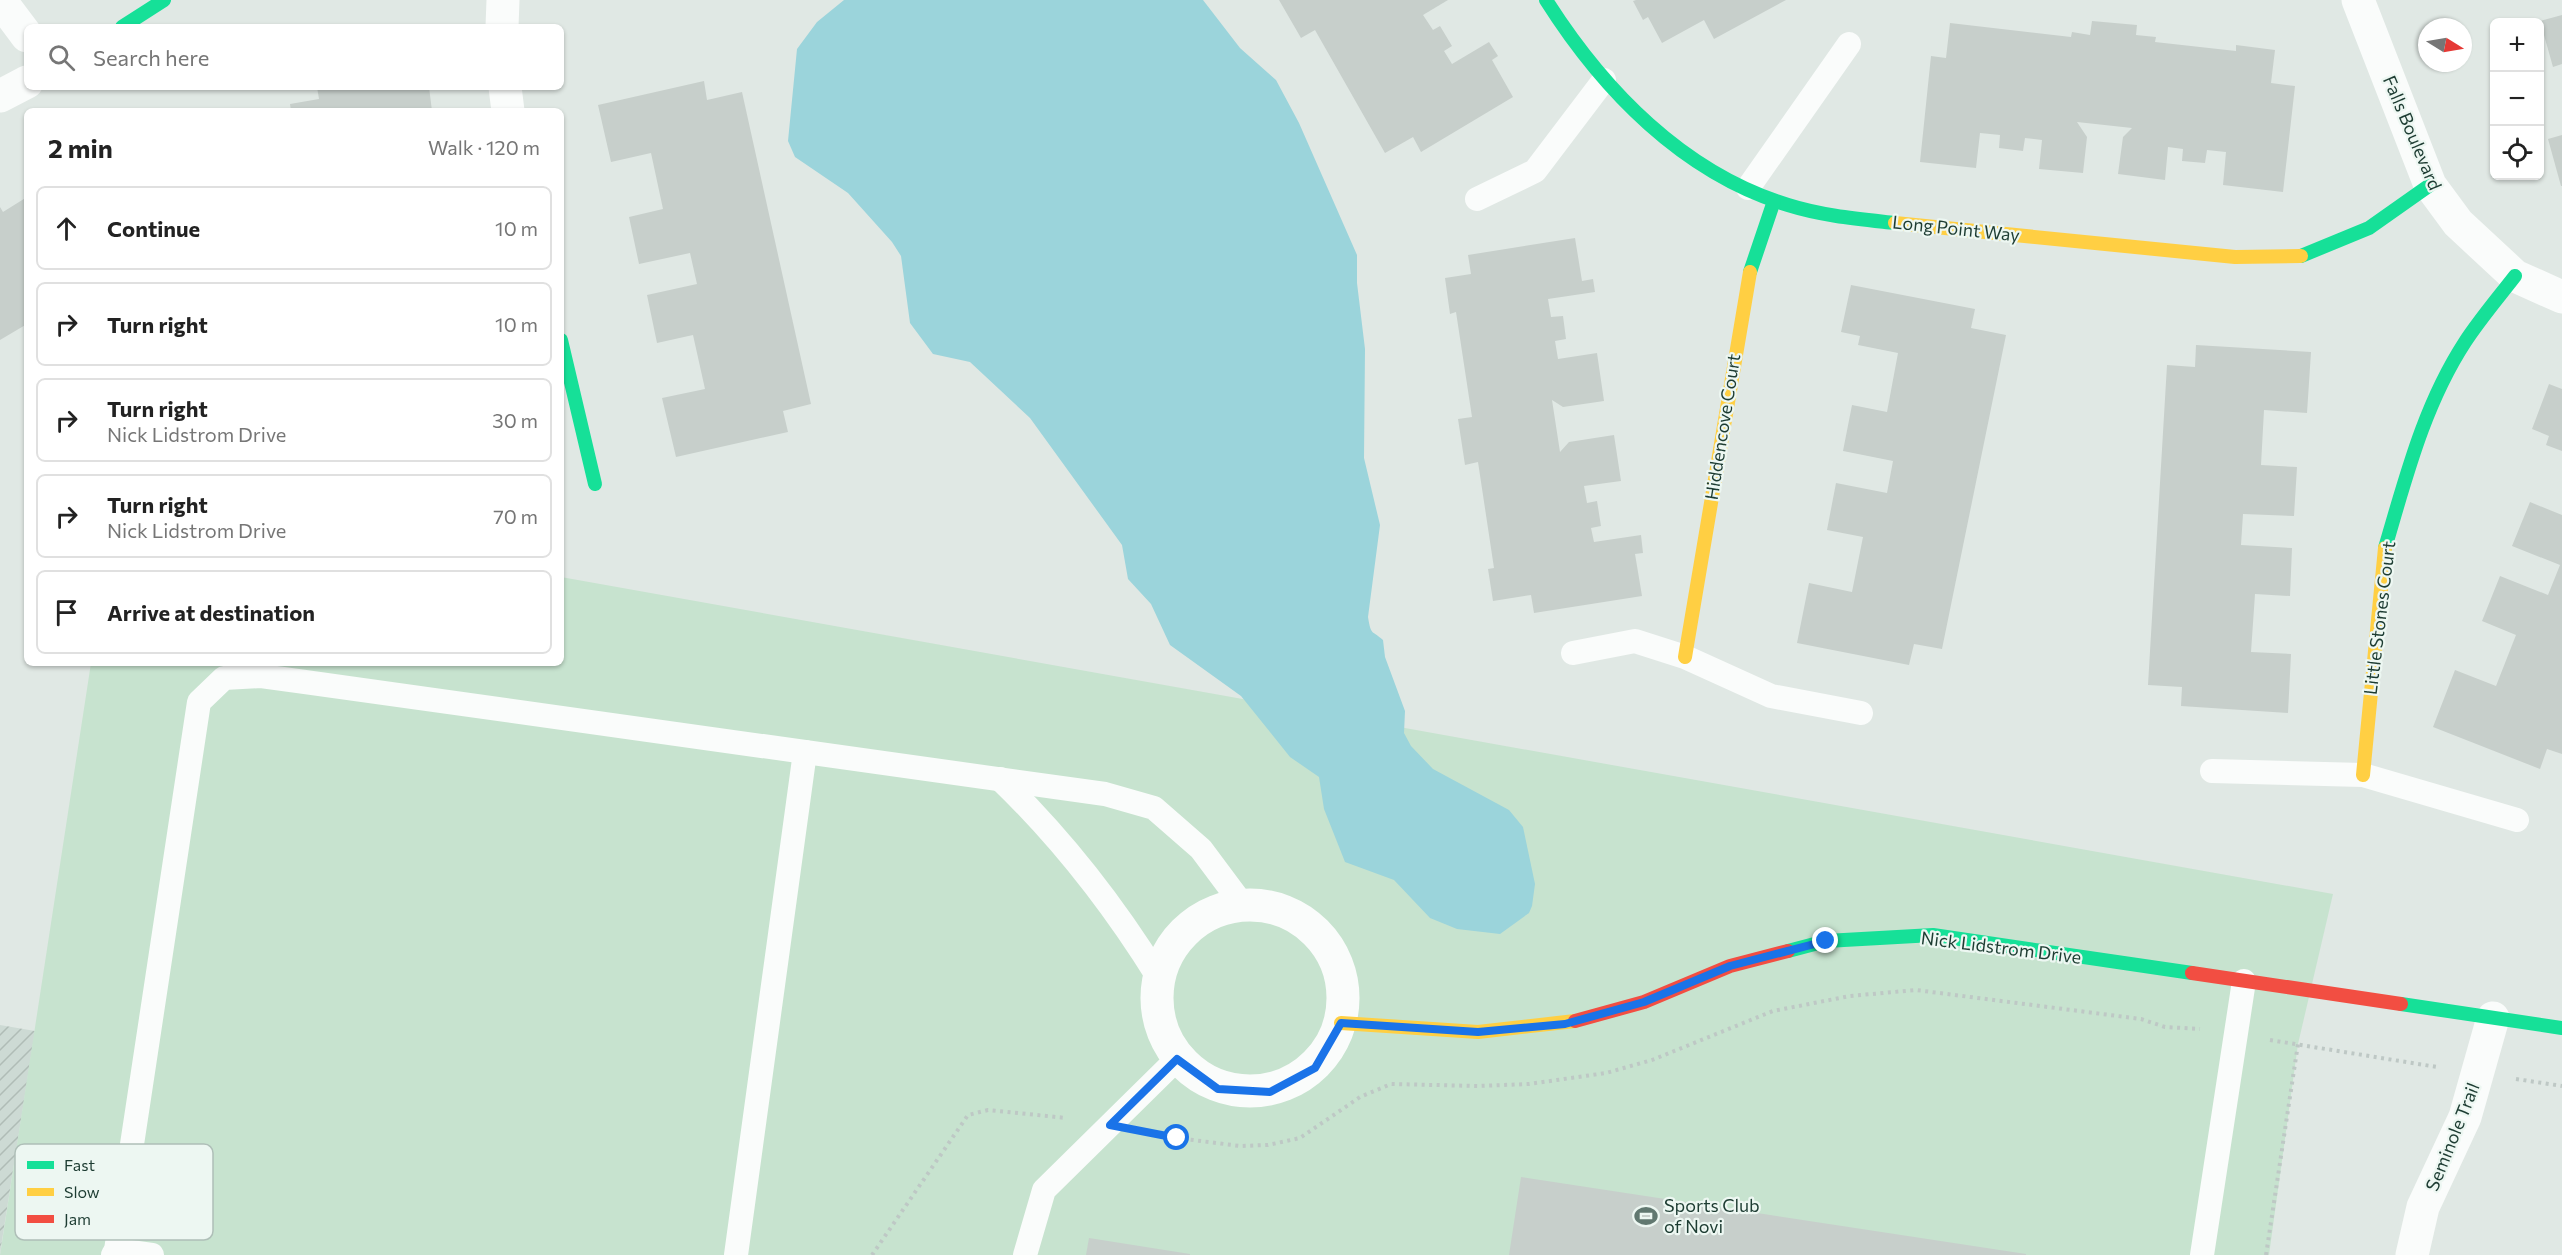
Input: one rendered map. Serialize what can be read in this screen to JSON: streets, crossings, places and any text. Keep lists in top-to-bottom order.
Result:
{
  "streets": {
    "street": [
      "Falls Boulevard",
      "Long Point Way",
      "Hiddencove Court",
      "Little Stones Court",
      "Nick Lidstrom Drive",
      "Seminole Trail"
    ]
  },
  "crossings": [
    ["Falls Boulevard", "Long Point Way"],
    ["Falls Boulevard", "Little Stones Court"],
    ["Long Point Way", "Hiddencove Court"],
    ["Nick Lidstrom Drive", "Seminole Trail"]
  ],
  "places": {
    "sports": ["Sports Club of Novi"]
  },
  "legend": ["Fast", "Slow", "Jam"],
  "north": "right",
  "page": {
    "map_buttons": ["+", "−"],
    "search": "Search here",
    "heading": ["2 min", "Walk · 120 m"],
    "list": [
      ["Continue", "10 m"],
      ["Turn right", "10 m"],
      ["Turn right", "Nick Lidstrom Drive", "30 m"],
      ["Turn right", "Nick Lidstrom Drive", "70 m"],
      "Arrive at destination"
    ]
  }
}
